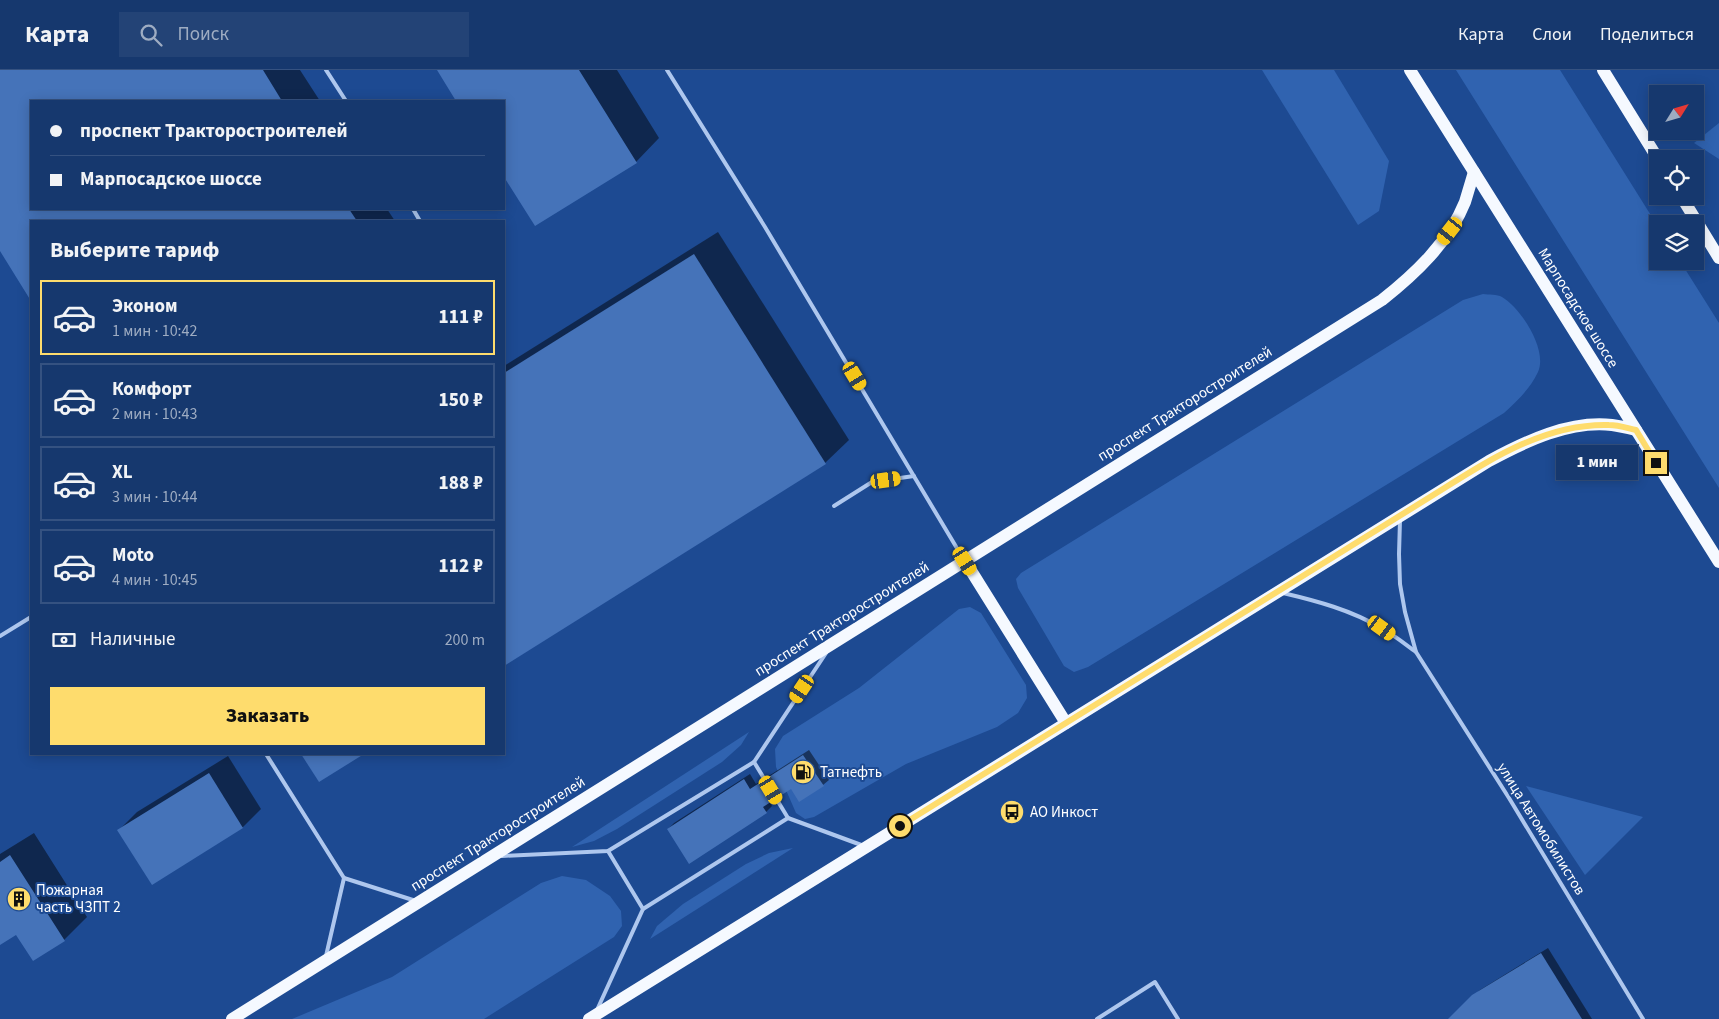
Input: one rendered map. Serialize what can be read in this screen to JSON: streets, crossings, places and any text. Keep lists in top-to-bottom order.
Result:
{
  "streets": {
    "main road": ["Марпосадское шоссе", "проспект Тракторостроителей"],
    "lane": ["улица Автомобилистов"]
  },
  "crossings": [
    ["Марпосадское шоссе", "проспект Тракторостроителей"]
  ],
  "places": {
    "fuel station": ["Татнефть"],
    "bus stop": ["АО Инкост"],
    "building": ["Пожарная часть ЧЗПТ 2"]
  },
  "north": "top right",
  "page": {
    "header": "Карта",
    "search": "Поиск",
    "nav": ["Карта", "Слои", "Поделиться"],
    "banner": ["проспект Тракторостроителей", "Марпосадское шоссе"],
    "heading": "Выберите тариф",
    "list": [
      {
        "name": "Эконом",
        "note": "1 мин · 10:42",
        "value": "111 ₽"
      },
      {
        "name": "Комфорт",
        "note": "2 мин · 10:43",
        "value": "150 ₽"
      },
      {
        "name": "XL",
        "note": "3 мин · 10:44",
        "value": "188 ₽"
      },
      {
        "name": "Moto",
        "note": "4 мин · 10:45",
        "value": "112 ₽"
      }
    ],
    "bubble": "1 мин",
    "pay": ["Наличные", "200 m"],
    "buttons": "Заказать"
  }
}
